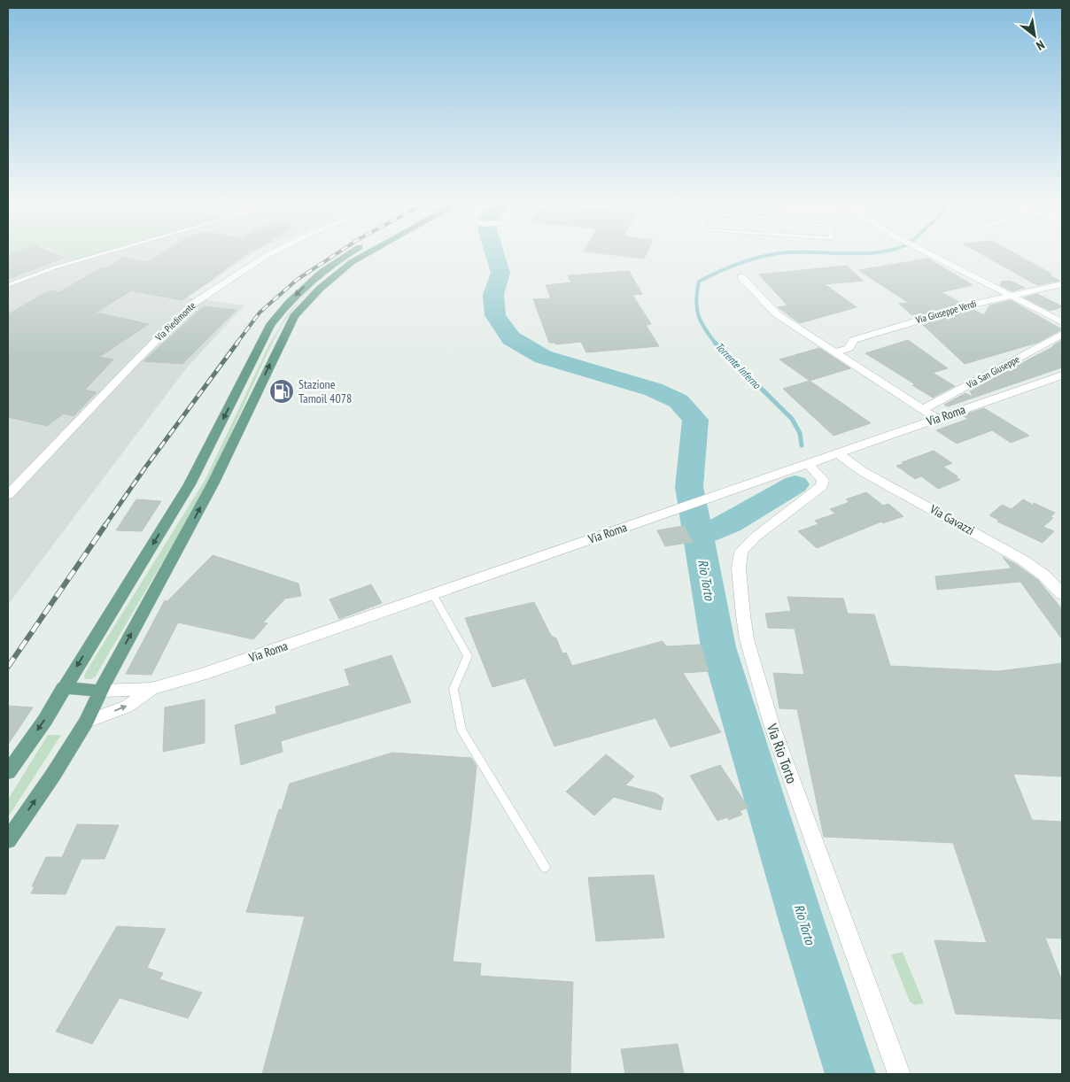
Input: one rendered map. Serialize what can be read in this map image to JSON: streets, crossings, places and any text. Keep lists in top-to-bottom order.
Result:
{
  "streets": {
    "street": [
      "Via Giuseppe Verdi",
      "Via Piedimonte",
      "Via San Giuseppe",
      "Via Roma",
      "Via Gavazzi",
      "Via Rio Torto"
    ]
  },
  "crossings": [
    ["Via Roma", "Via Gavazzi"],
    ["Via Roma", "Via Rio Torto"]
  ],
  "water": ["Torrente Inferno", "Rio Torto"],
  "places": {
    "fuel station": ["Stazione Tamoil 4078"]
  },
  "north": "bottom right"
}
